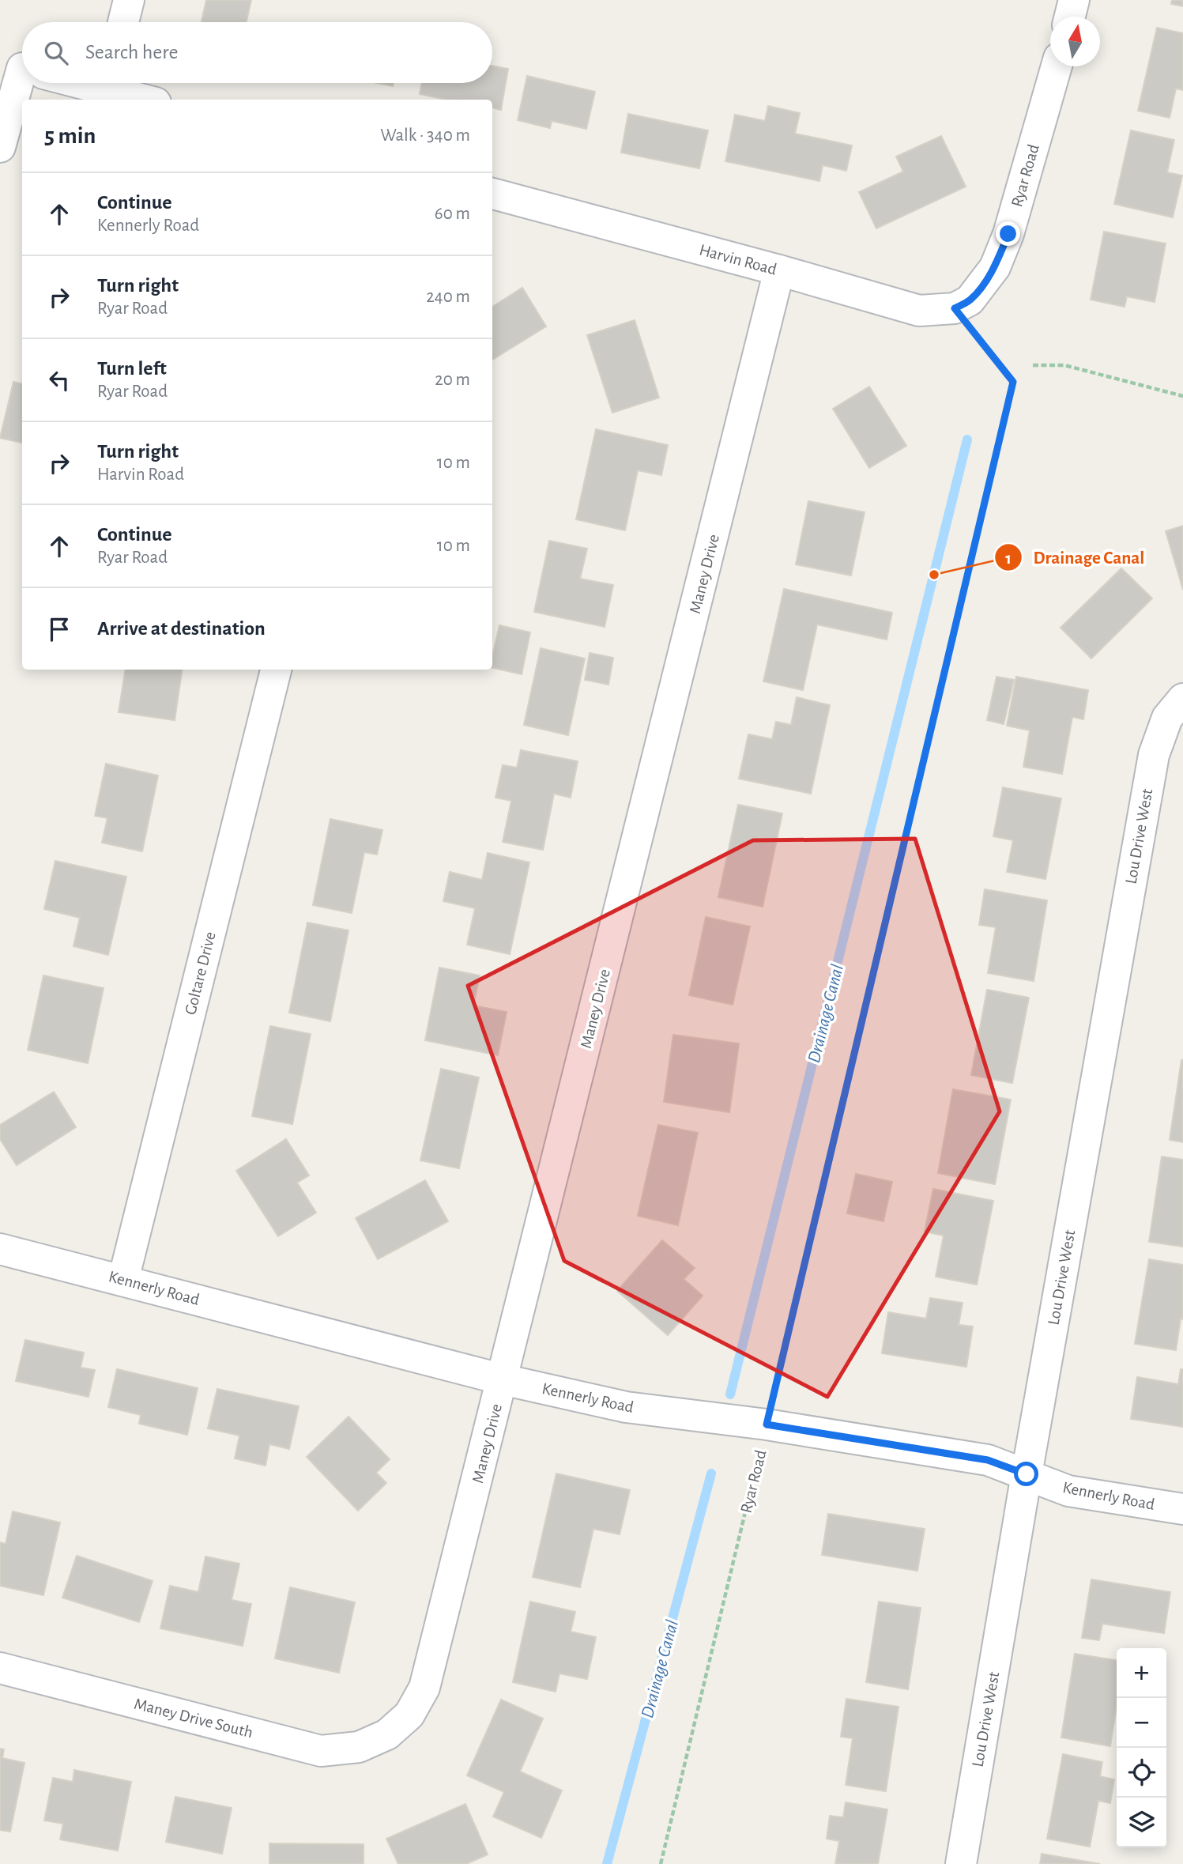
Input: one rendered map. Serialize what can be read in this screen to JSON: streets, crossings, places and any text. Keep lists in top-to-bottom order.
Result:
{
  "streets": {
    "street": [
      "Ryar Road",
      "Harvin Road",
      "Maney Drive",
      "Lou Drive West",
      "Goltare Drive",
      "Kennerly Road",
      "Maney Drive South"
    ]
  },
  "crossings": [
    ["Ryar Road", "Harvin Road"],
    ["Ryar Road", "Kennerly Road"],
    ["Harvin Road", "Maney Drive"],
    ["Maney Drive", "Kennerly Road"],
    ["Maney Drive", "Maney Drive South"],
    ["Lou Drive West", "Kennerly Road"],
    ["Goltare Drive", "Kennerly Road"]
  ],
  "water": ["Drainage Canal"],
  "places": ["Drainage Canal"],
  "north": "top",
  "page": {
    "search": "Search here",
    "heading": ["5 min", "Walk · 340 m"],
    "list": [
      ["Continue", "Kennerly Road", "60 m"],
      ["Turn right", "Ryar Road", "240 m"],
      ["Turn left", "Ryar Road", "20 m"],
      ["Turn right", "Harvin Road", "10 m"],
      ["Continue", "Ryar Road", "10 m"],
      "Arrive at destination"
    ],
    "map_buttons": ["+", "−"]
  }
}
